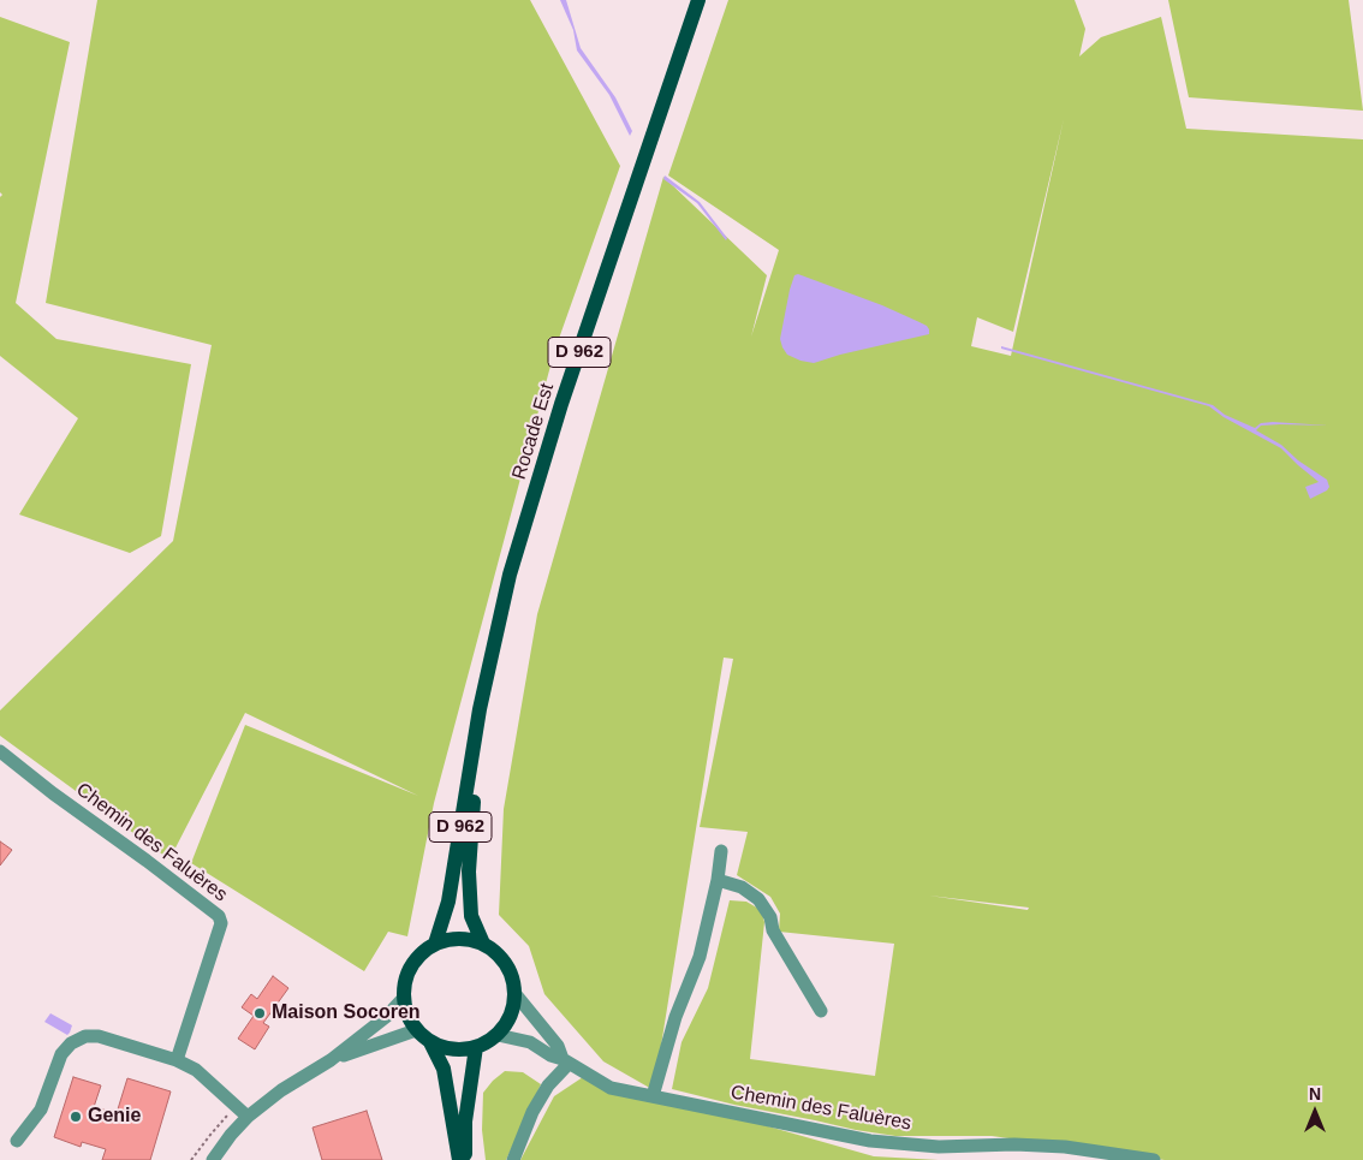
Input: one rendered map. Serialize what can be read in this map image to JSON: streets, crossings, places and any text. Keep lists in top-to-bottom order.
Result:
{
  "streets": {
    "main road": ["D 962", "Rocade Est"],
    "street": ["Chemin des Faluères"]
  },
  "crossings": [
    ["Rocade Est", "Chemin des Faluères"]
  ],
  "places": ["Maison Socoren", "Genie"],
  "north": "top"
}
